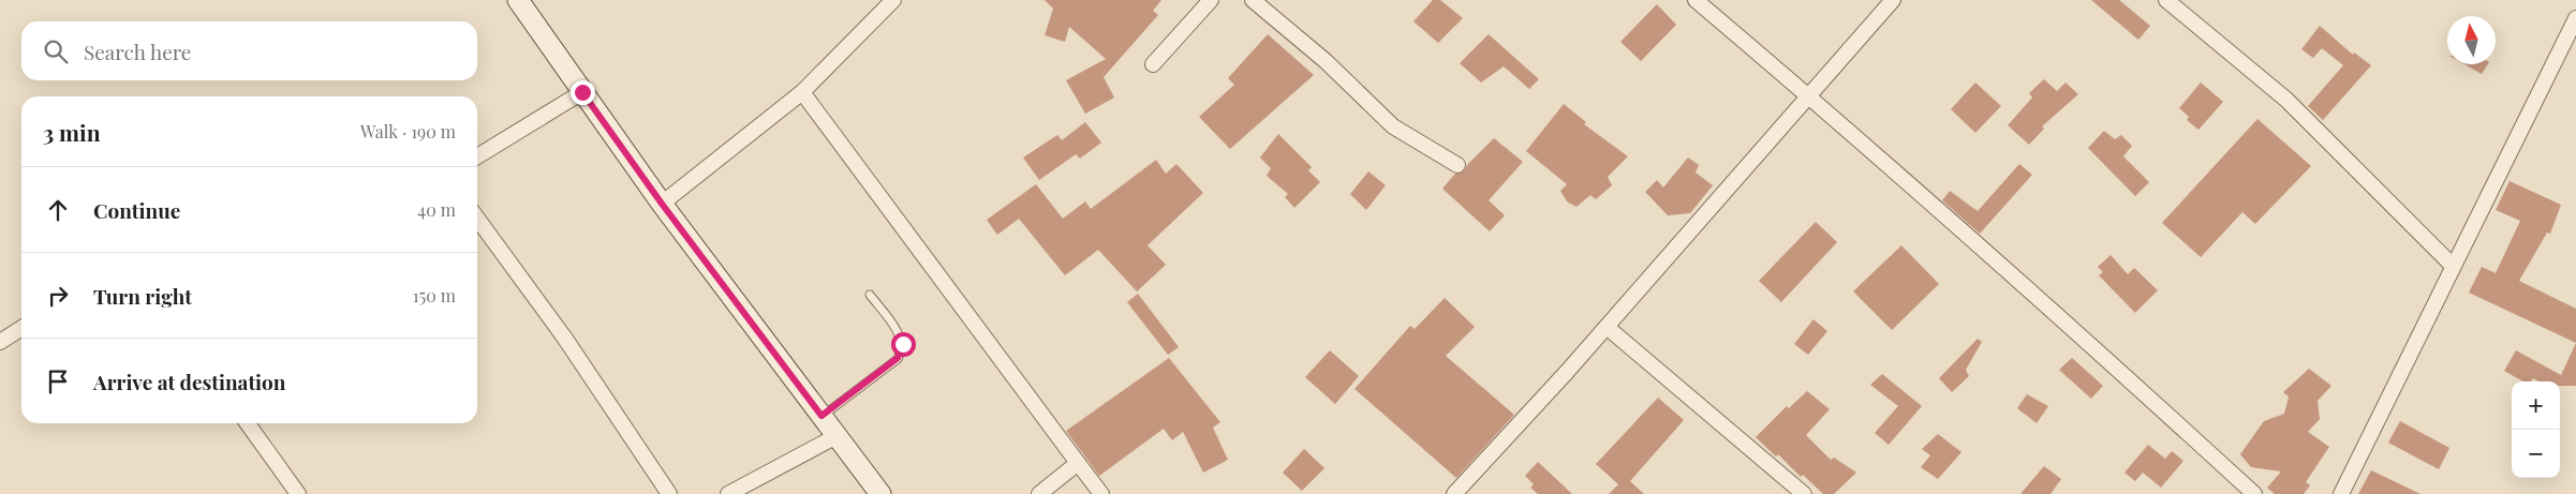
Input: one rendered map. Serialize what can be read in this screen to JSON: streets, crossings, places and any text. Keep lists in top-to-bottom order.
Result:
{
  "north": "top",
  "page": {
    "search": "Search here",
    "heading": ["3 min", "Walk · 190 m"],
    "list": [
      ["Continue", "40 m"],
      ["Turn right", "150 m"],
      "Arrive at destination"
    ],
    "map_buttons": ["+", "−"]
  }
}
